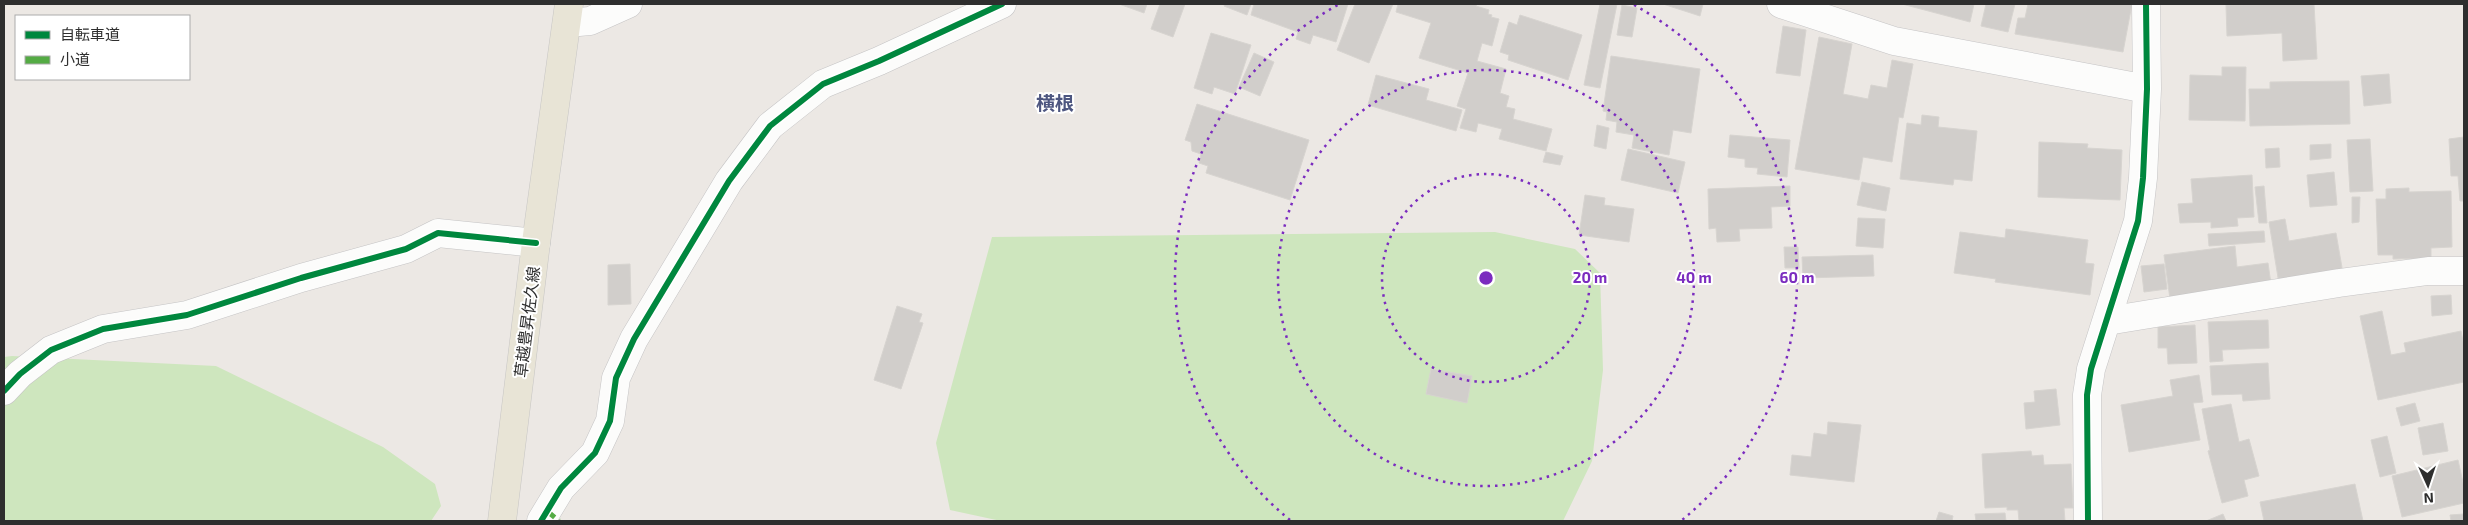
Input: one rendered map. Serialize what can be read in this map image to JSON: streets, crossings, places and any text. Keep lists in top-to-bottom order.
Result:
{
  "streets": {
    "main road": ["草越豊昇佐久線"]
  },
  "districts": ["横根"],
  "legend": ["自転車道", "小道"],
  "north": "bottom",
  "rings": ["20 m", "40 m", "60 m"]
}
